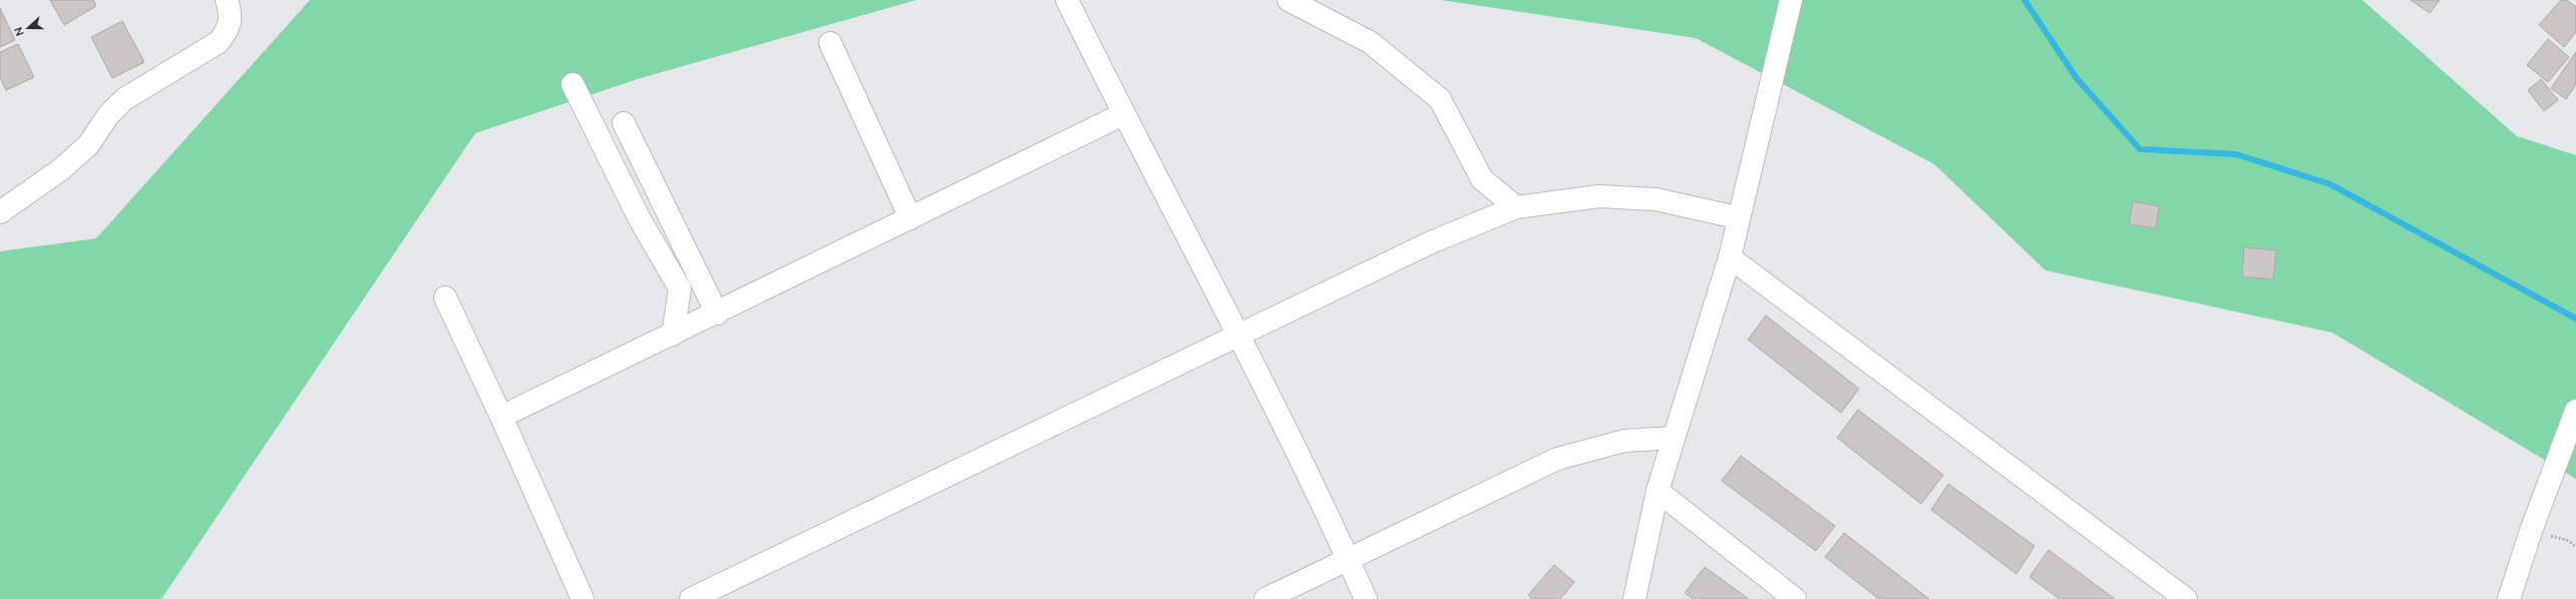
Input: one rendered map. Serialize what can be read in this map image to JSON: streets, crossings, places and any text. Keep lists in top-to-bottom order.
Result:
{
  "north": "left"
}
